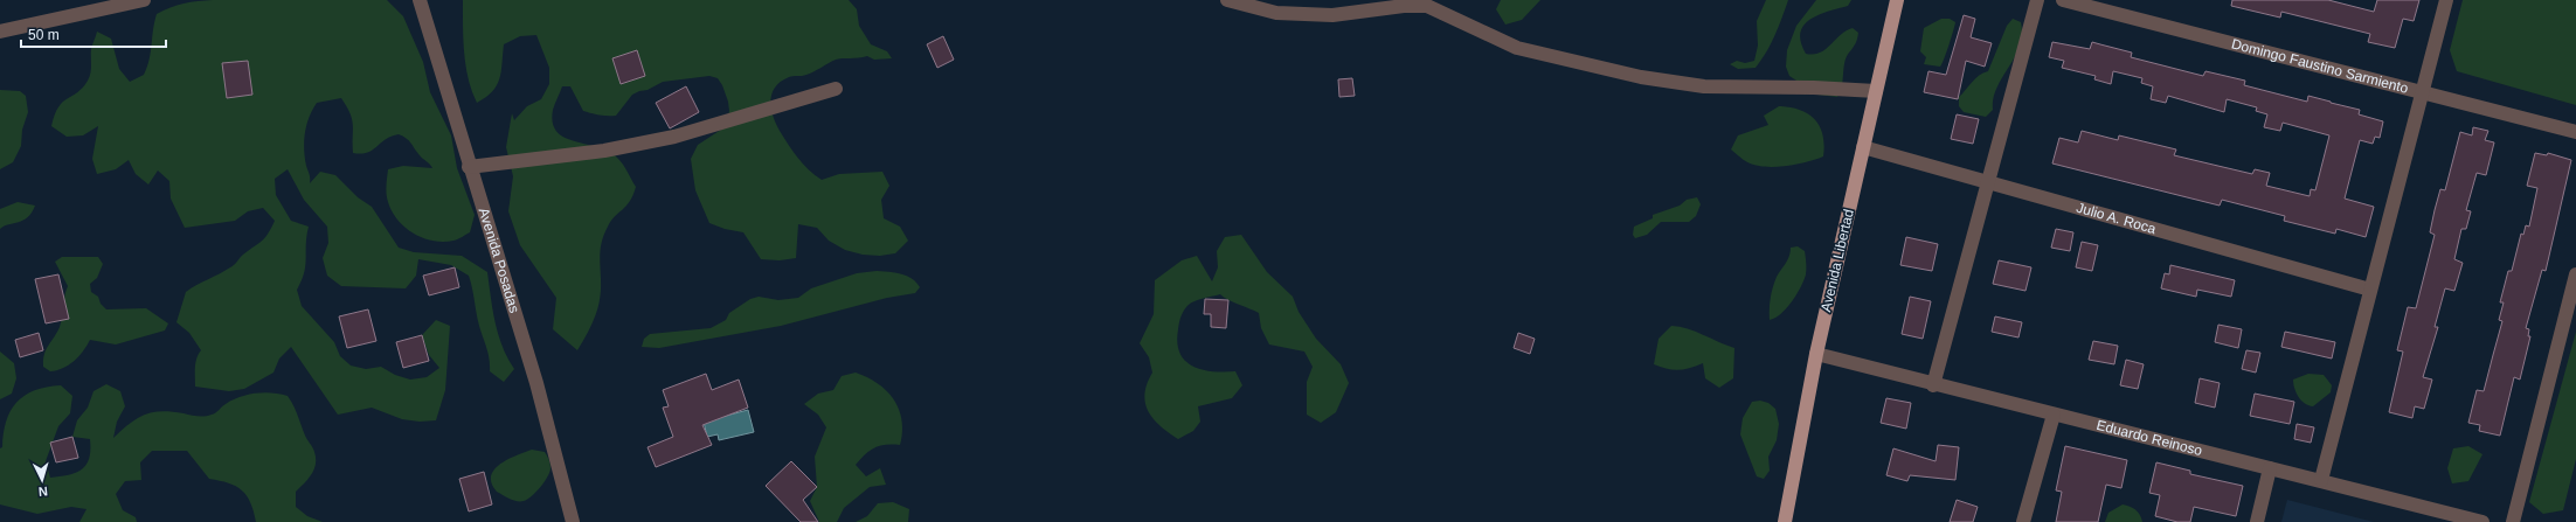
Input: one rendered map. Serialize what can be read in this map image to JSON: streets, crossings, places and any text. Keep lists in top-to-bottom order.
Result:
{
  "streets": {
    "main road": ["Avenida Libertad"],
    "street": [
      "Domingo Faustino Sarmiento",
      "Julio A. Roca",
      "Avenida Posadas",
      "Eduardo Reinoso"
    ]
  },
  "crossings": [
    ["Julio A. Roca", "Avenida Libertad"],
    ["Avenida Libertad", "Eduardo Reinoso"]
  ],
  "scale_bar": "50 m",
  "north": "bottom"
}
